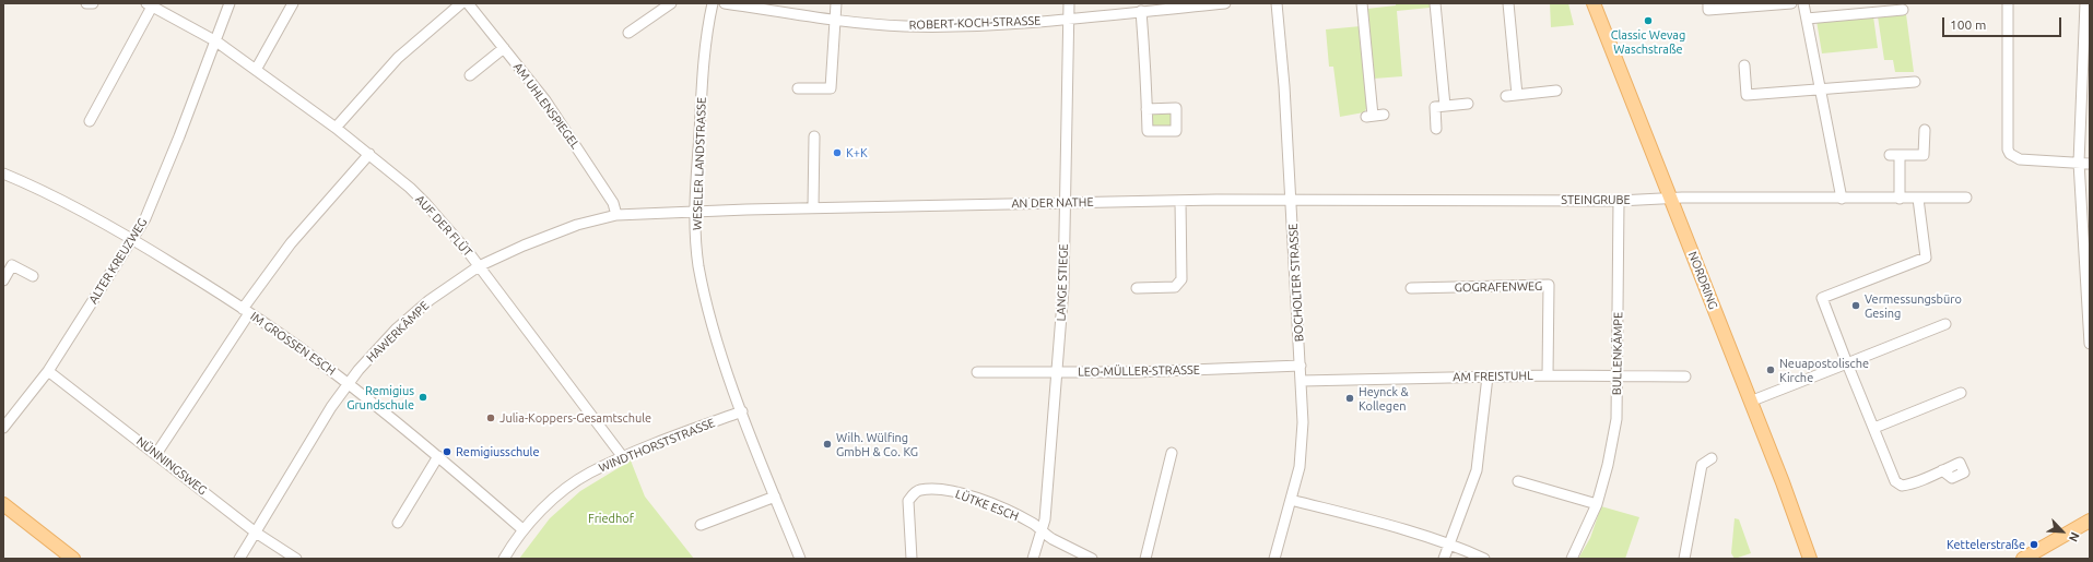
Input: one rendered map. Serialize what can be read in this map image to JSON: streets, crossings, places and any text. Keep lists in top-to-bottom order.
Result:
{
  "streets": {
    "main road": ["NORDRING"],
    "street": [
      "ROBERT-KOCH-STRASSE",
      "AM UHLENSPIEGEL",
      "WESELER LANDSTRASSE",
      "STEINGRUBE",
      "AN DER NATHE",
      "AUF DER FLÜT",
      "ALTER KREUZWEG",
      "LANGE STIEGE",
      "BOCHOLTER STRASSE",
      "GOGRAFENWEG",
      "HAWERKÄMPE",
      "IM GROSSEN ESCH",
      "BULLENKÄMPE",
      "LEO-MÜLLER-STRASSE",
      "AM FREISTUHL",
      "WINDTHORSTSTRASSE",
      "NÜNNINGSWEG",
      "LÜTKE ESCH"
    ]
  },
  "crossings": [
    ["ROBERT-KOCH-STRASSE", "LANGE STIEGE"],
    ["AM UHLENSPIEGEL", "HAWERKÄMPE"],
    ["WESELER LANDSTRASSE", "AN DER NATHE"],
    ["WESELER LANDSTRASSE", "HAWERKÄMPE"],
    ["WESELER LANDSTRASSE", "WINDTHORSTSTRASSE"],
    ["STEINGRUBE", "AN DER NATHE"],
    ["STEINGRUBE", "NORDRING"],
    ["STEINGRUBE", "BOCHOLTER STRASSE"],
    ["STEINGRUBE", "BULLENKÄMPE"],
    ["AN DER NATHE", "LANGE STIEGE"],
    ["AN DER NATHE", "BOCHOLTER STRASSE"],
    ["AN DER NATHE", "HAWERKÄMPE"],
    ["AUF DER FLÜT", "ALTER KREUZWEG"],
    ["AUF DER FLÜT", "HAWERKÄMPE"],
    ["AUF DER FLÜT", "WINDTHORSTSTRASSE"],
    ["ALTER KREUZWEG", "IM GROSSEN ESCH"],
    ["ALTER KREUZWEG", "NÜNNINGSWEG"],
    ["LANGE STIEGE", "LEO-MÜLLER-STRASSE"],
    ["LANGE STIEGE", "LÜTKE ESCH"],
    ["BOCHOLTER STRASSE", "LEO-MÜLLER-STRASSE"],
    ["BOCHOLTER STRASSE", "AM FREISTUHL"],
    ["GOGRAFENWEG", "AM FREISTUHL"],
    ["HAWERKÄMPE", "IM GROSSEN ESCH"],
    ["HAWERKÄMPE", "NÜNNINGSWEG"],
    ["IM GROSSEN ESCH", "WINDTHORSTSTRASSE"],
    ["BULLENKÄMPE", "AM FREISTUHL"]
  ],
  "parks": ["Friedhof"],
  "places": [
    "Classic Wevag Waschstraße",
    "K+K",
    "Vermessungsbüro Gesing",
    "Neuapostolische Kirche",
    "Remigius Grundschule",
    "Heynck & Kollegen",
    "Julia-Koppers-Gesamtschule",
    "Wilh. Wülfing GmbH & Co. KG",
    "Remigiusschule",
    "Kettelerstraße"
  ],
  "scale_bar": "100 m",
  "north": "bottom right"
}
